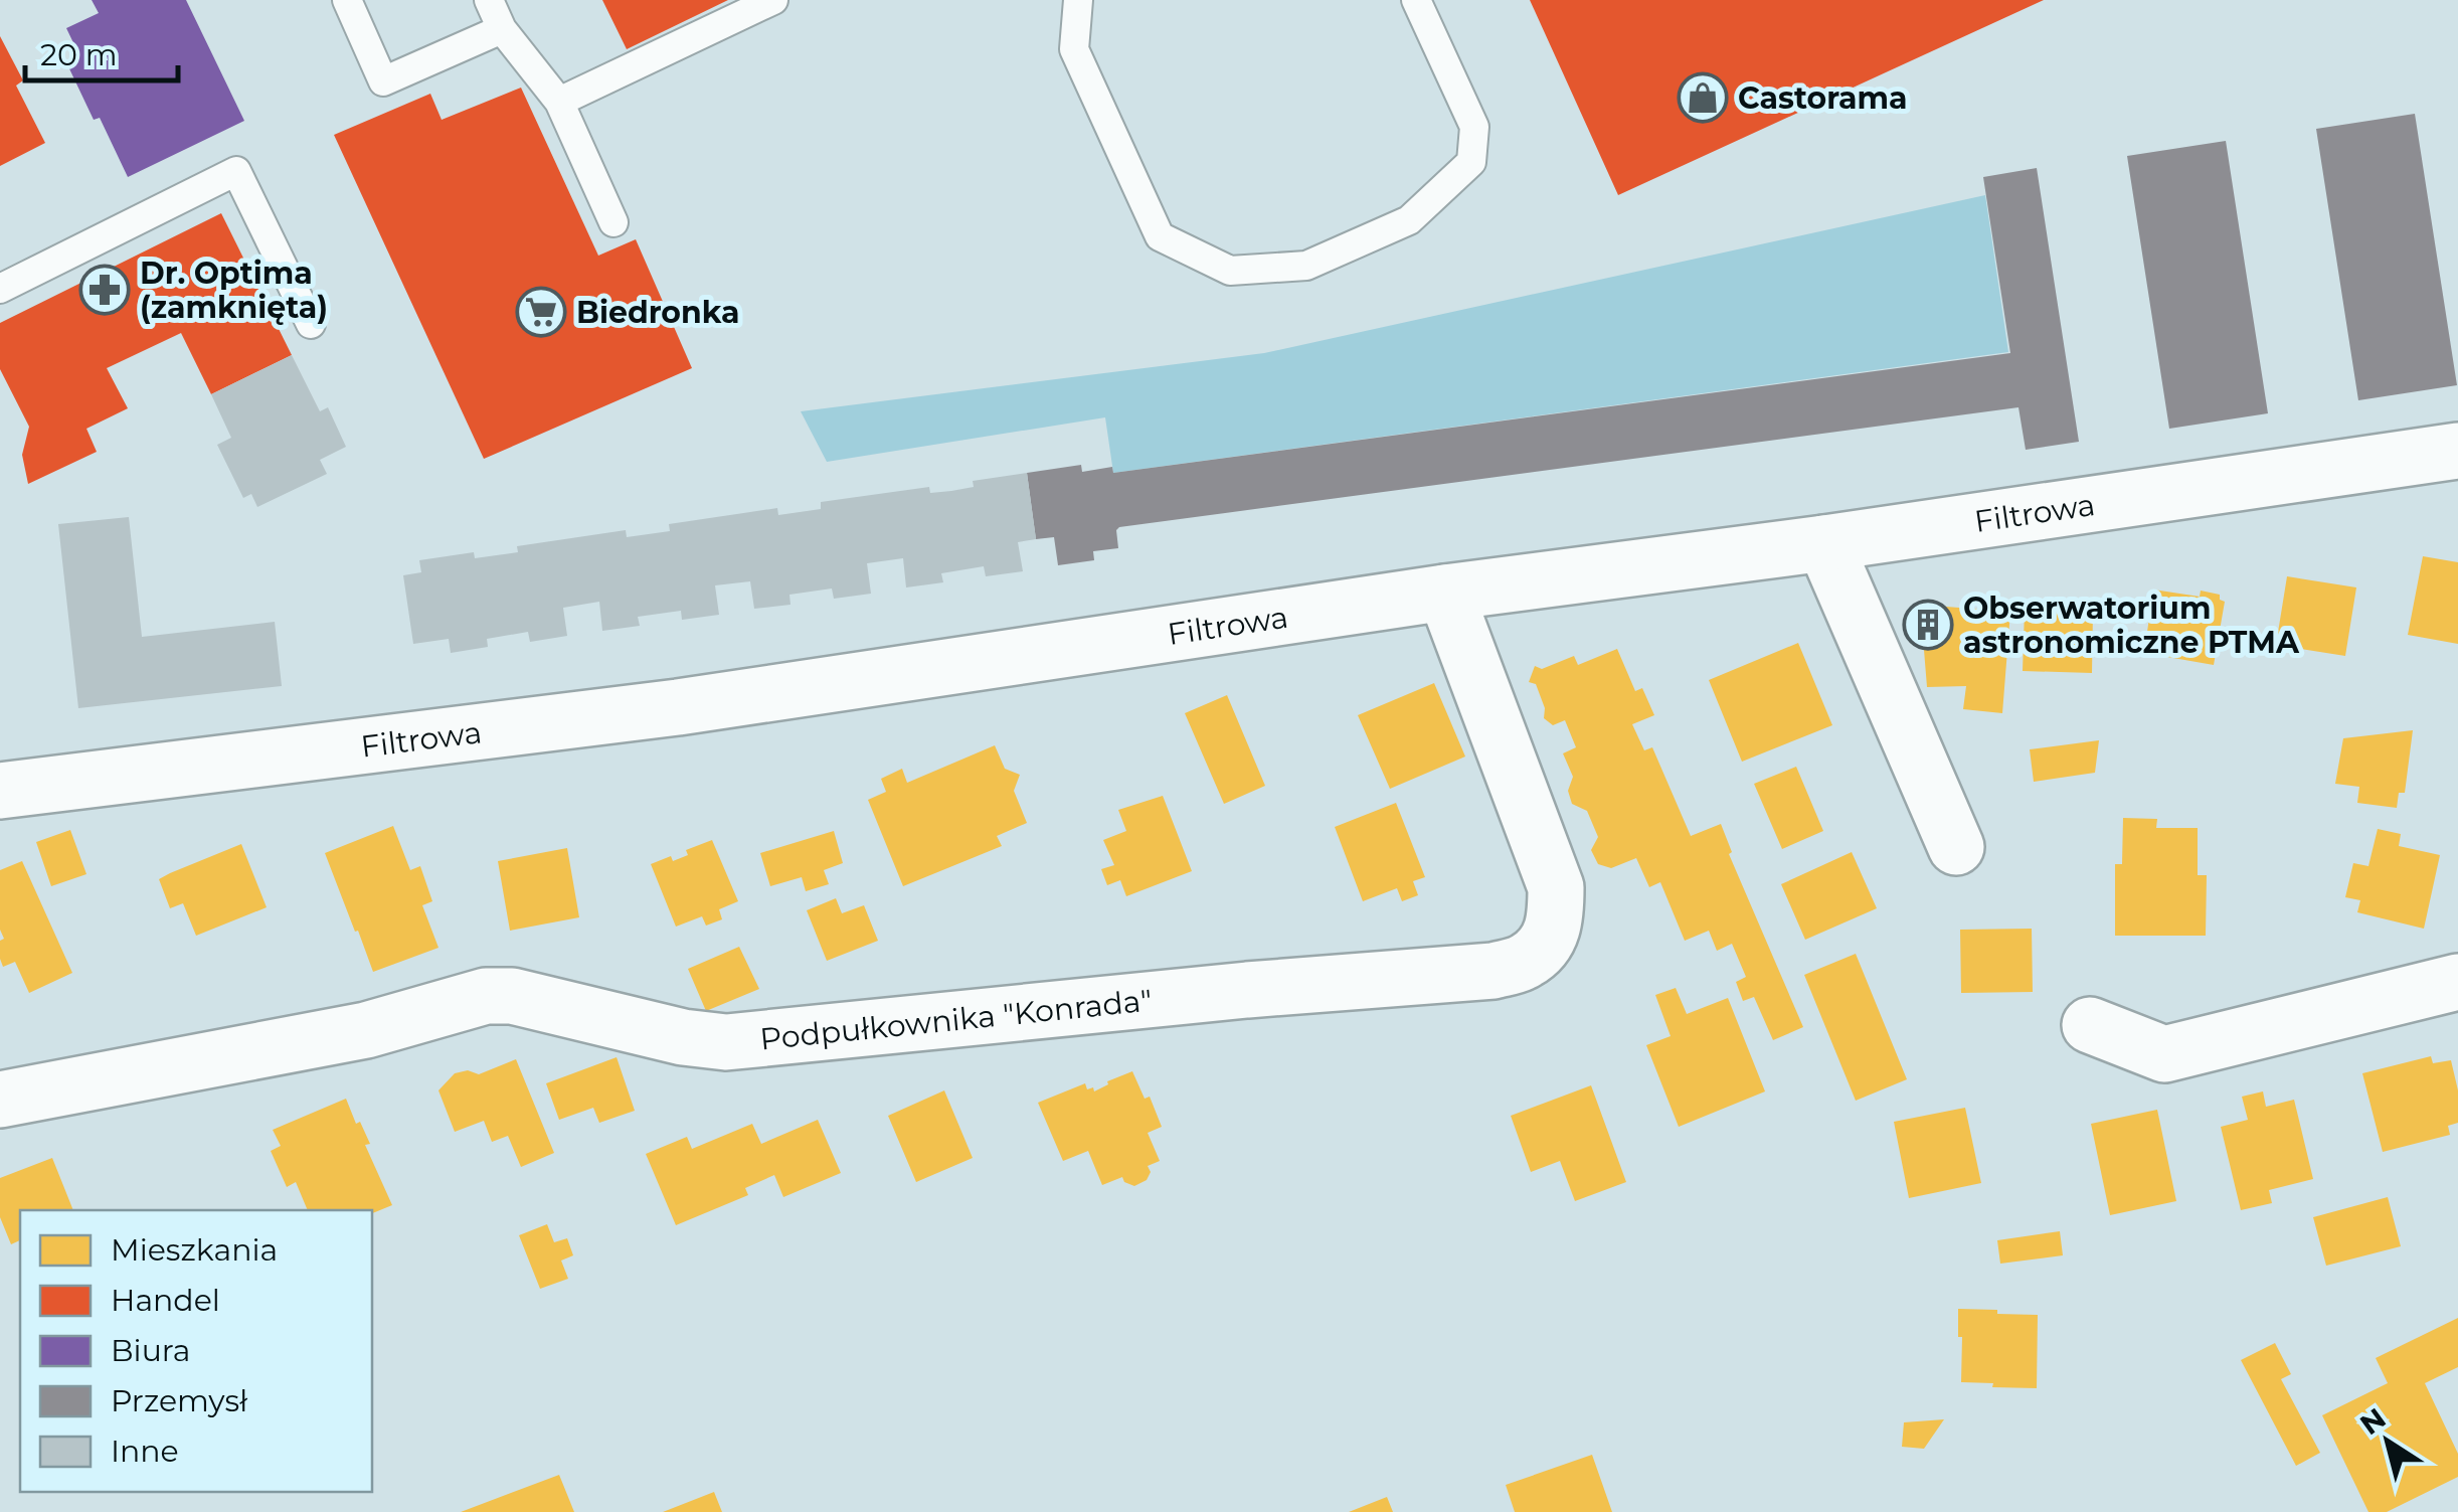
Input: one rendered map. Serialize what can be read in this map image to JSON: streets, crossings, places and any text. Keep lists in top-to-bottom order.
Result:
{
  "streets": {
    "street": ["Filtrowa", "Podpułkownika \"Konrada\""]
  },
  "crossings": [
    ["Filtrowa", "Podpułkownika \"Konrada\""]
  ],
  "places": {
    "shop": ["Castorama"],
    "pharmacy": ["Dr. Optima (zamknięta)"],
    "supermarket": ["Biedronka"],
    "building": ["Obserwatorium astronomiczne PTMA"]
  },
  "legend": [
    "Mieszkania",
    "Handel",
    "Biura",
    "Przemysł",
    "Inne"
  ],
  "scale_bar": "20 m",
  "north": "top left"
}
